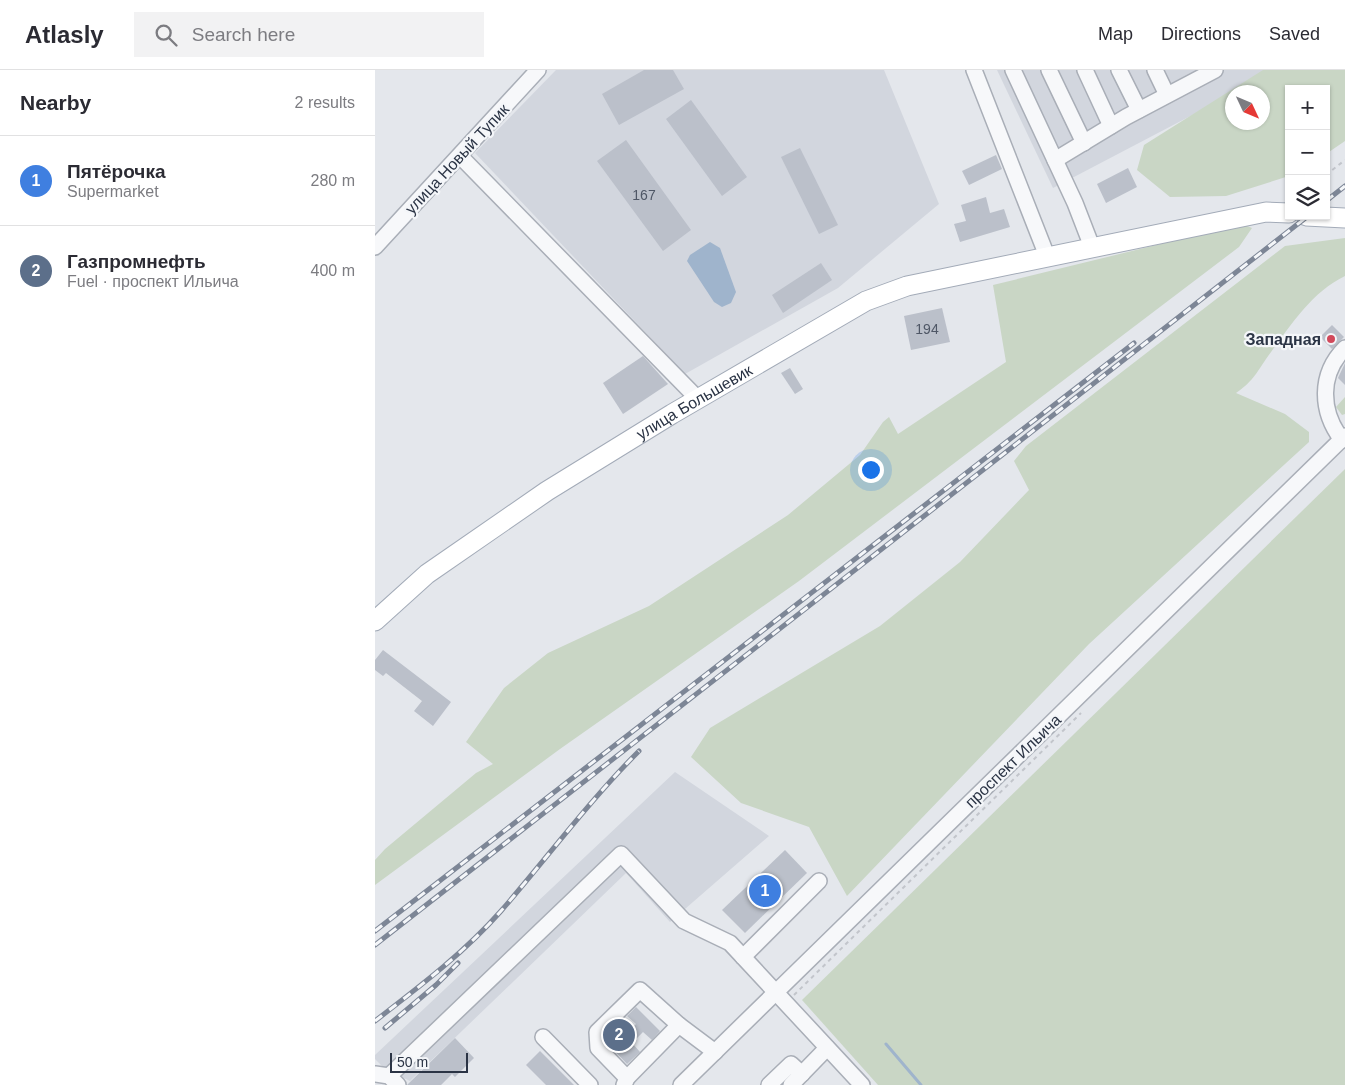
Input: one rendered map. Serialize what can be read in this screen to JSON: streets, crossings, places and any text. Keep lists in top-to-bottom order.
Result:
{
  "streets": {
    "main road": ["улица Большевик"],
    "street": ["улица Новый Тупик", "проспект Ильича"]
  },
  "places": ["Западная"],
  "house_numbers": ["167", "194"],
  "scale_bar": "50 m",
  "north": "bottom right",
  "page": {
    "header": "Atlasly",
    "search": "Search here",
    "nav": ["Map", "Directions", "Saved"],
    "heading": ["Nearby", "2 results"],
    "map_buttons": ["+", "−"],
    "list": [
      {
        "mark": "1",
        "name": "Пятёрочка",
        "note": "Supermarket",
        "value": "280 m"
      },
      {
        "mark": "2",
        "name": "Газпромнефть",
        "note": "Fuel · проспект Ильича",
        "value": "400 m"
      }
    ],
    "pins": ["1", "2"],
    "scale": "50 m"
  }
}
